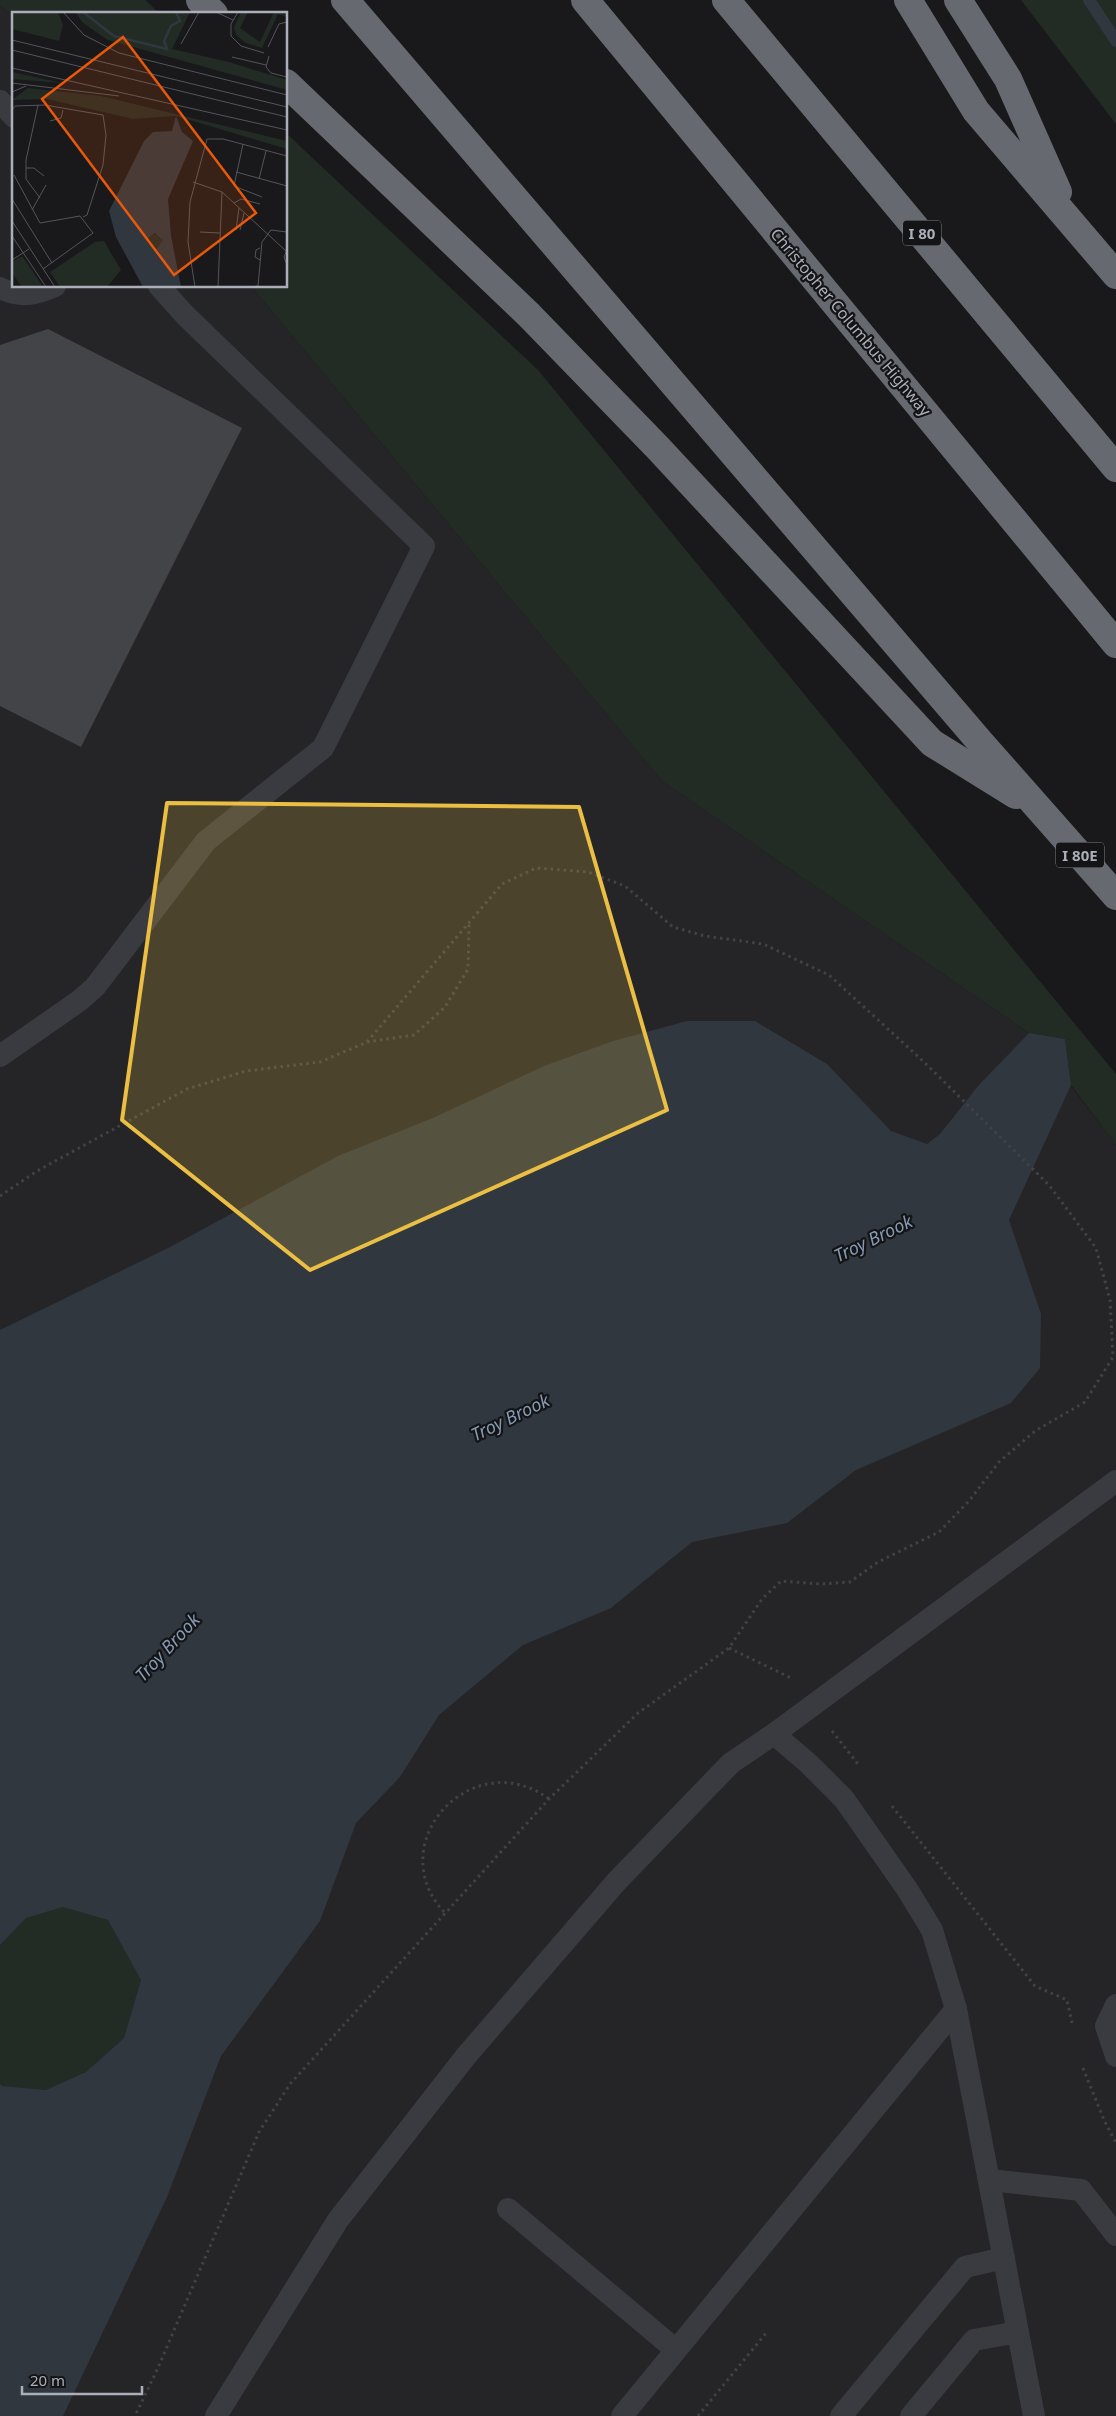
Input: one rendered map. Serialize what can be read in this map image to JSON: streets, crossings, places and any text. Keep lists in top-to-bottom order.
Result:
{
  "streets": {
    "highway": ["I 80", "Christopher Columbus Highway", "I 80E"]
  },
  "water": ["Troy Brook"],
  "scale_bar": "20 m"
}
